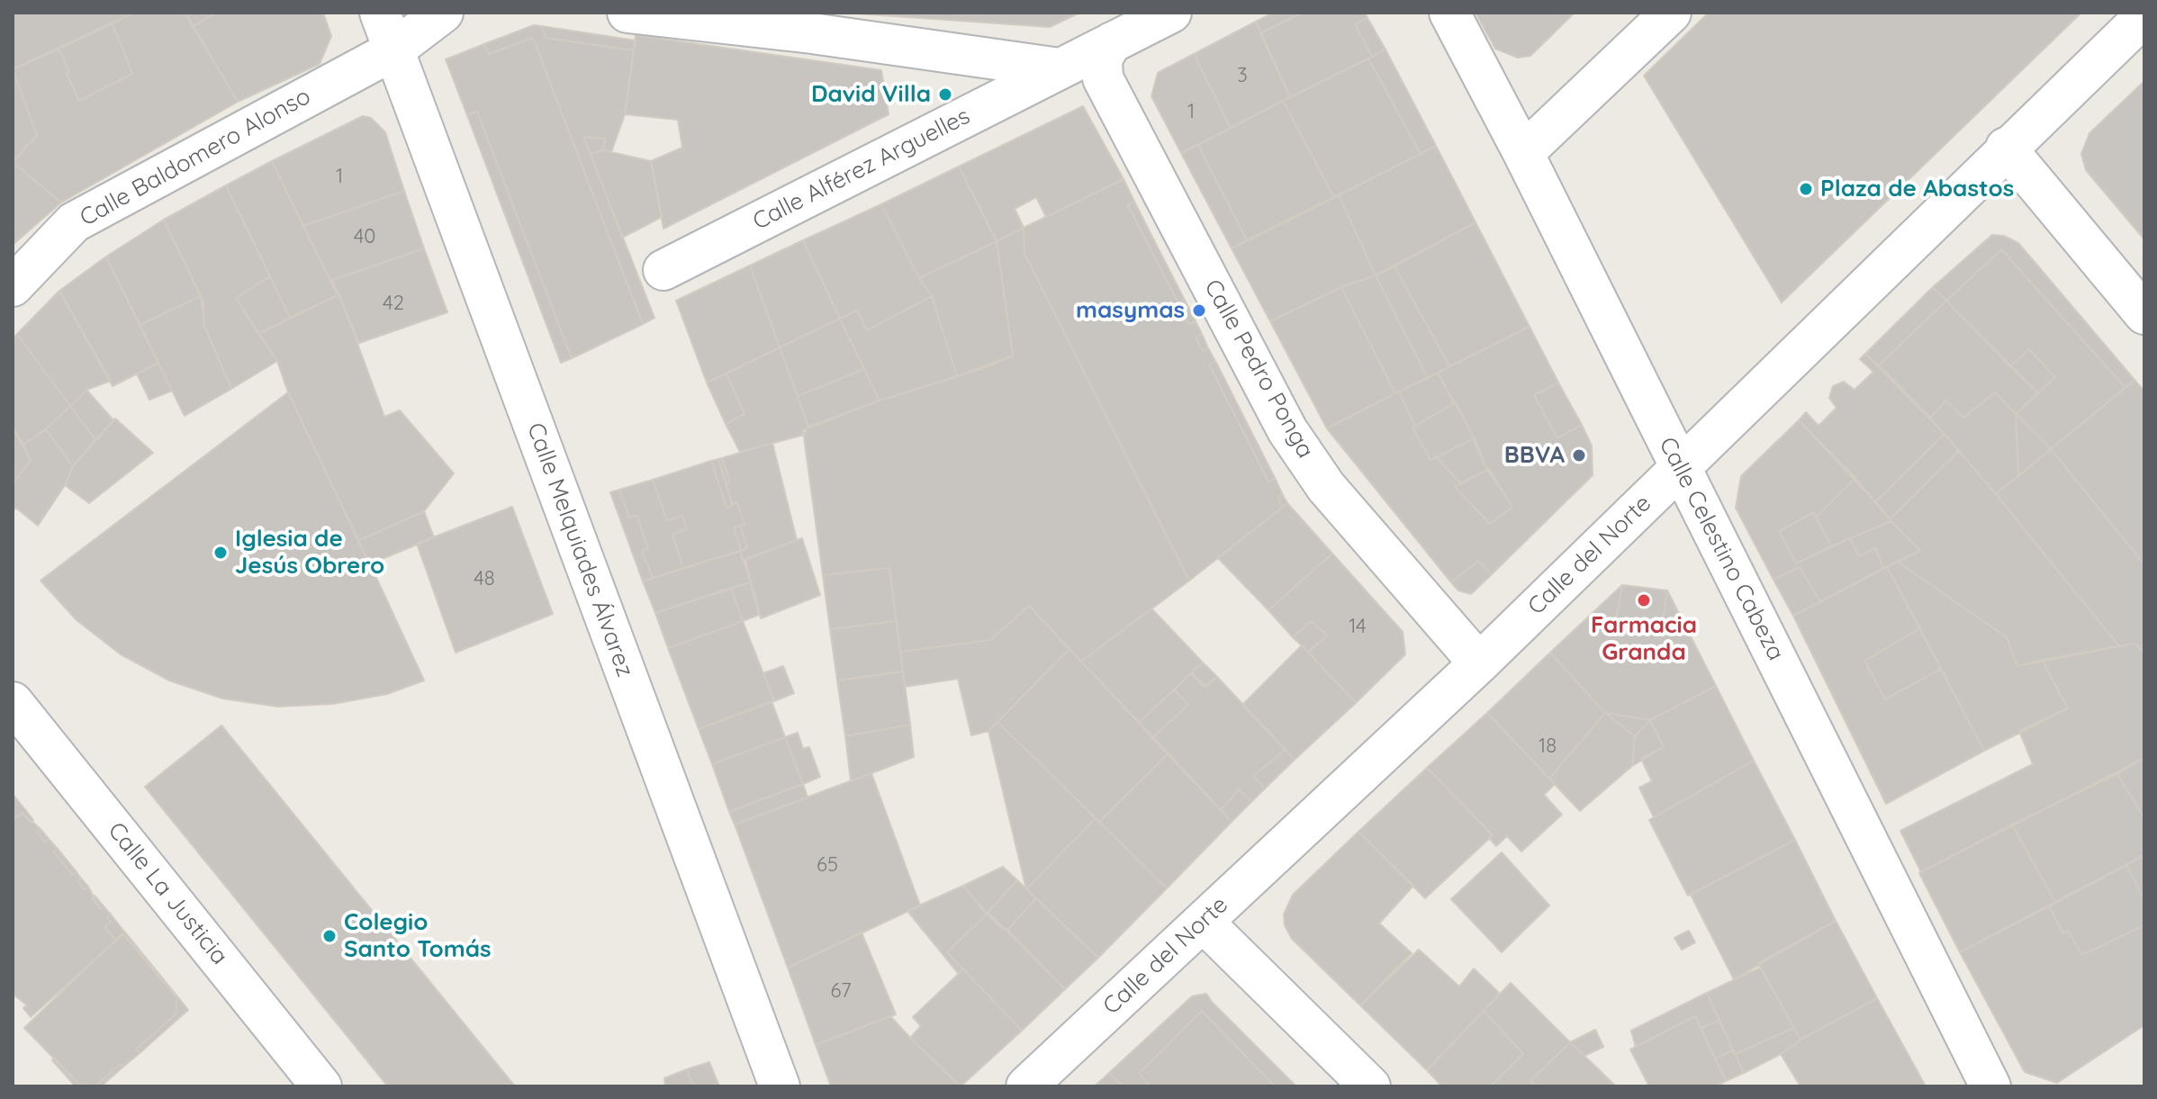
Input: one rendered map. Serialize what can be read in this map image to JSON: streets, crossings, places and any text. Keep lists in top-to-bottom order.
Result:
{
  "streets": {
    "street": [
      "Calle Baldomero Alonso",
      "Calle Alférez Arguelles",
      "Calle Pedro Ponga",
      "Calle Celestino Cabeza",
      "Calle Melquiades Álvarez",
      "Calle del Norte",
      "Calle La Justicia"
    ]
  },
  "crossings": [
    ["Calle Baldomero Alonso", "Calle Melquiades Álvarez"],
    ["Calle Alférez Arguelles", "Calle Pedro Ponga"],
    ["Calle Pedro Ponga", "Calle del Norte"],
    ["Calle Celestino Cabeza", "Calle del Norte"]
  ],
  "places": [
    "David Villa",
    "Plaza de Abastos",
    "masymas",
    "BBVA",
    "Iglesia de Jesús Obrero",
    "Farmacia Granda",
    "Colegio Santo Tomás"
  ],
  "house_numbers": [
    "3",
    "1",
    "1",
    "40",
    "42",
    "48",
    "14",
    "18",
    "65",
    "67"
  ]
}
